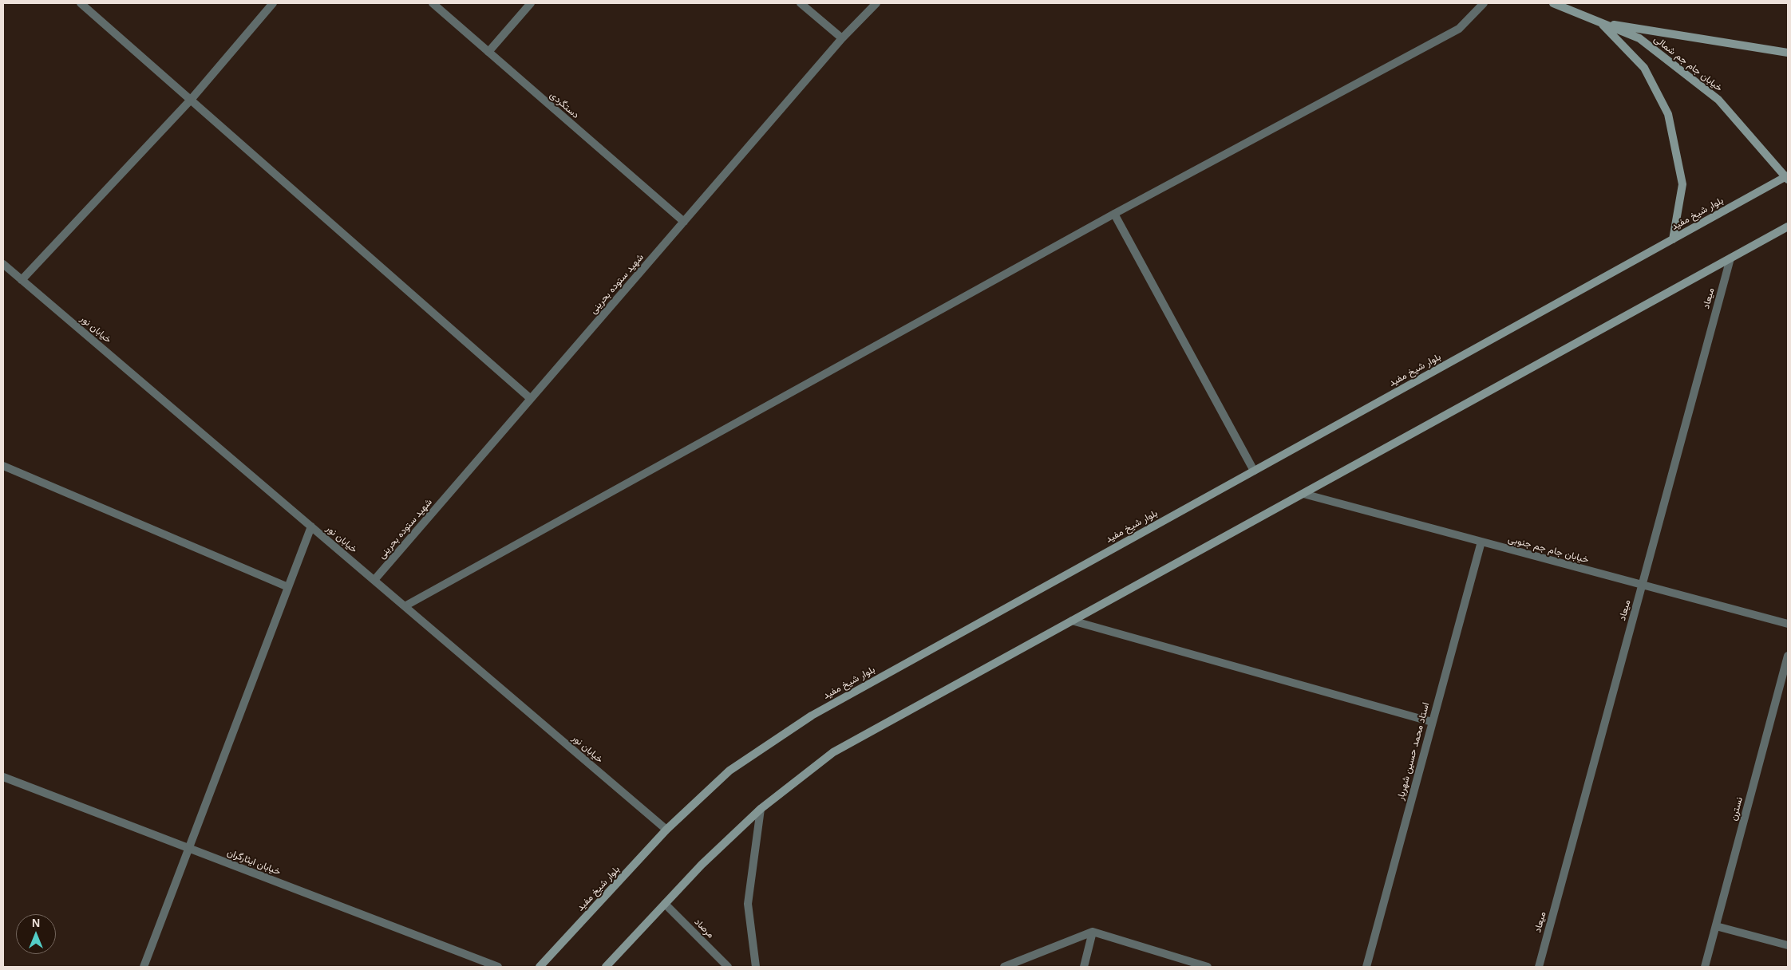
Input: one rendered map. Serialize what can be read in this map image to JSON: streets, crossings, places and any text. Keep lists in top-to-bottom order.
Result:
{
  "streets": {
    "street": [
      "خیابان جام جم شمالی",
      "دستگردی",
      "بلوار شیخ مفید",
      "شهید ستوده بحرینی",
      "میعاد",
      "خیابان نور",
      "خیابان جام جم جنوبی",
      "استاد محمد حسین شهریار",
      "نسترن",
      "خیابان ایثارگران",
      "مرصاد"
    ]
  },
  "crossings": [
    ["خیابان جام جم شمالی", "بلوار شیخ مفید"],
    ["دستگردی", "شهید ستوده بحرینی"],
    ["بلوار شیخ مفید", "خیابان نور"],
    ["شهید ستوده بحرینی", "خیابان نور"],
    ["میعاد", "خیابان جام جم جنوبی"],
    ["خیابان جام جم جنوبی", "استاد محمد حسین شهریار"]
  ],
  "north": "top"
}
